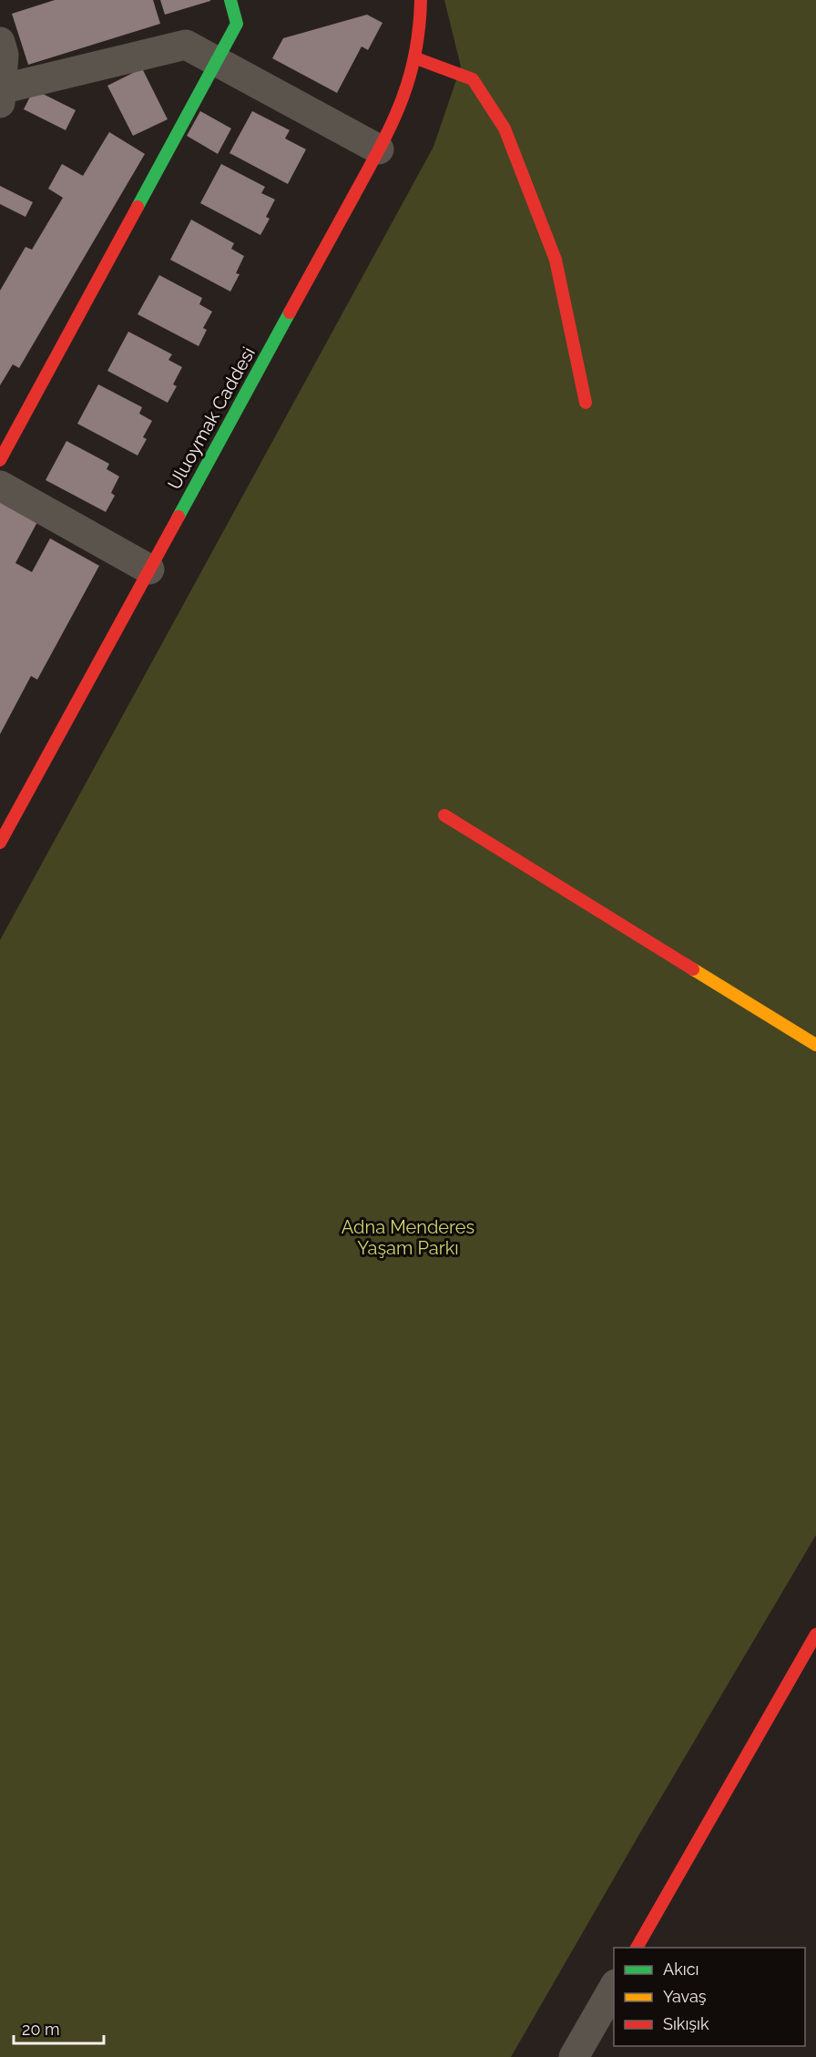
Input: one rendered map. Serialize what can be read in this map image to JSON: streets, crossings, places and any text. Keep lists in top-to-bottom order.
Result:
{
  "streets": {
    "street": ["Uluoymak Caddesi"]
  },
  "parks": ["Adna Menderes Yaşam Parkı"],
  "legend": ["Akıcı", "Yavaş", "Sıkışık"],
  "scale_bar": "20 m"
}
